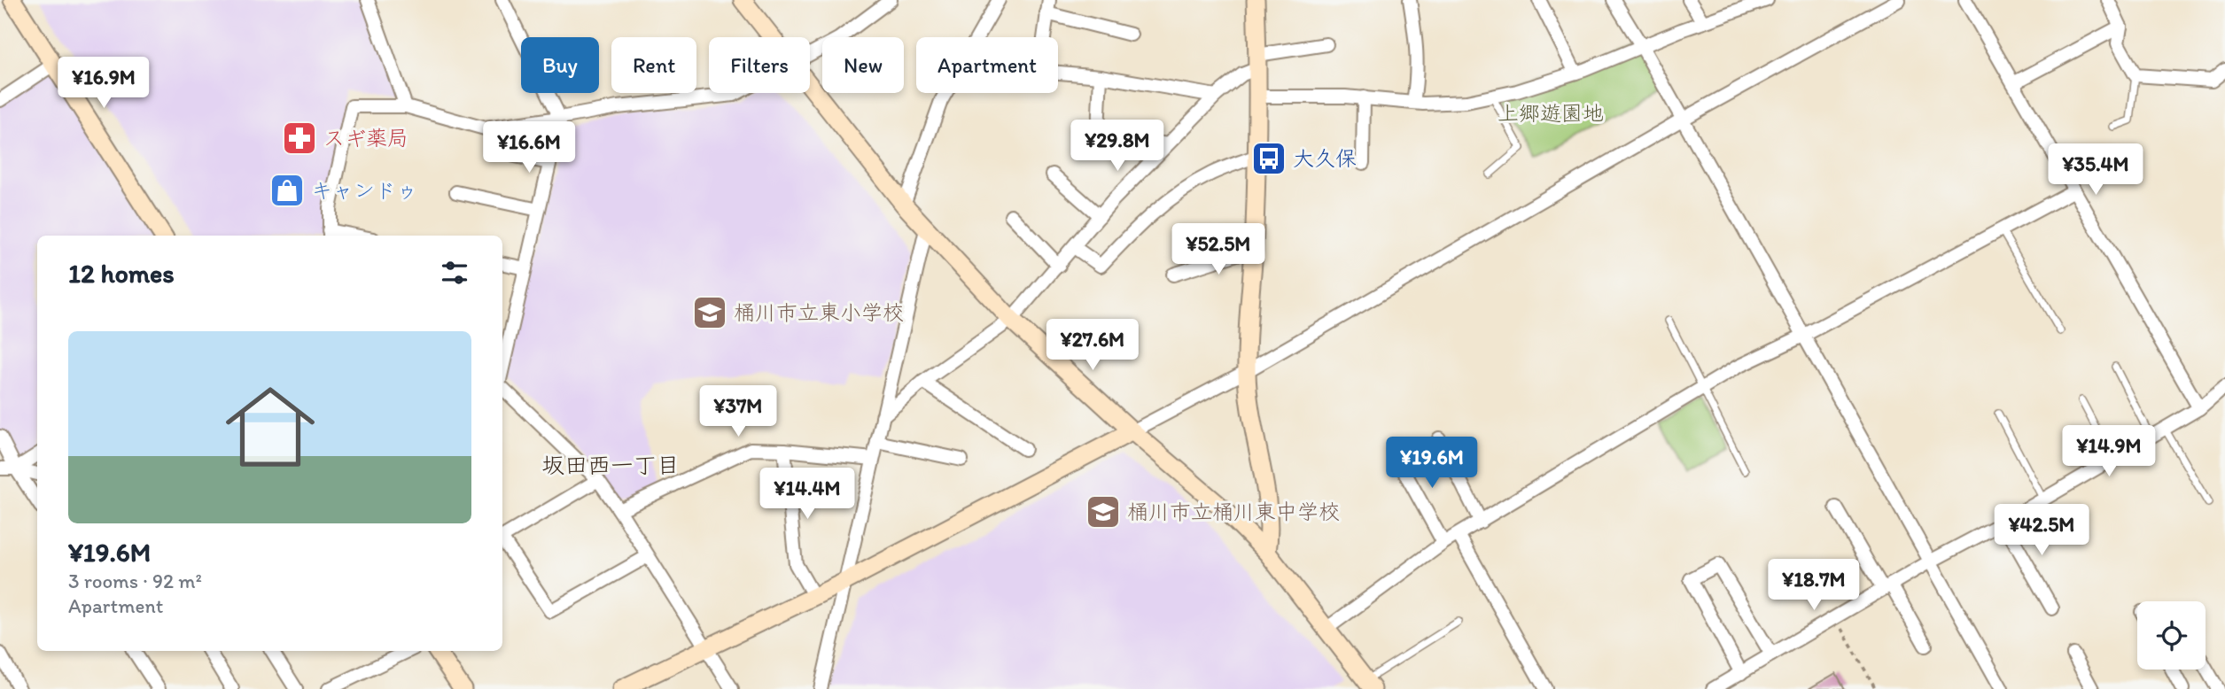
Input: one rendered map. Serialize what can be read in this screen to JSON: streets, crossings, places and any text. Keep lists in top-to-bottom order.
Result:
{
  "districts": ["坂田西一丁目"],
  "parks": ["上郷遊園地"],
  "places": {
    "pharmacy": ["スギ薬局"],
    "bus stop": ["大久保"],
    "shop": ["キャンドゥ"],
    "school or university": ["桶川市立東小学校", "桶川市立桶川東中学校"]
  },
  "page": {
    "chip": [
      "Buy",
      "Rent",
      "Filters",
      "New",
      "Apartment"
    ],
    "price": [
      "¥16.9M",
      "¥29.8M",
      "¥16.6M",
      "¥35.4M",
      "¥52.5M",
      "¥27.6M",
      "¥37M",
      "¥14.9M",
      "¥19.6M",
      "¥14.4M",
      "¥42.5M",
      "¥18.7M"
    ],
    "heading": "12 homes",
    "list": [
      {
        "name": "¥19.6M",
        "note": "3 rooms · 92 m² · Apartment"
      }
    ]
  }
}
